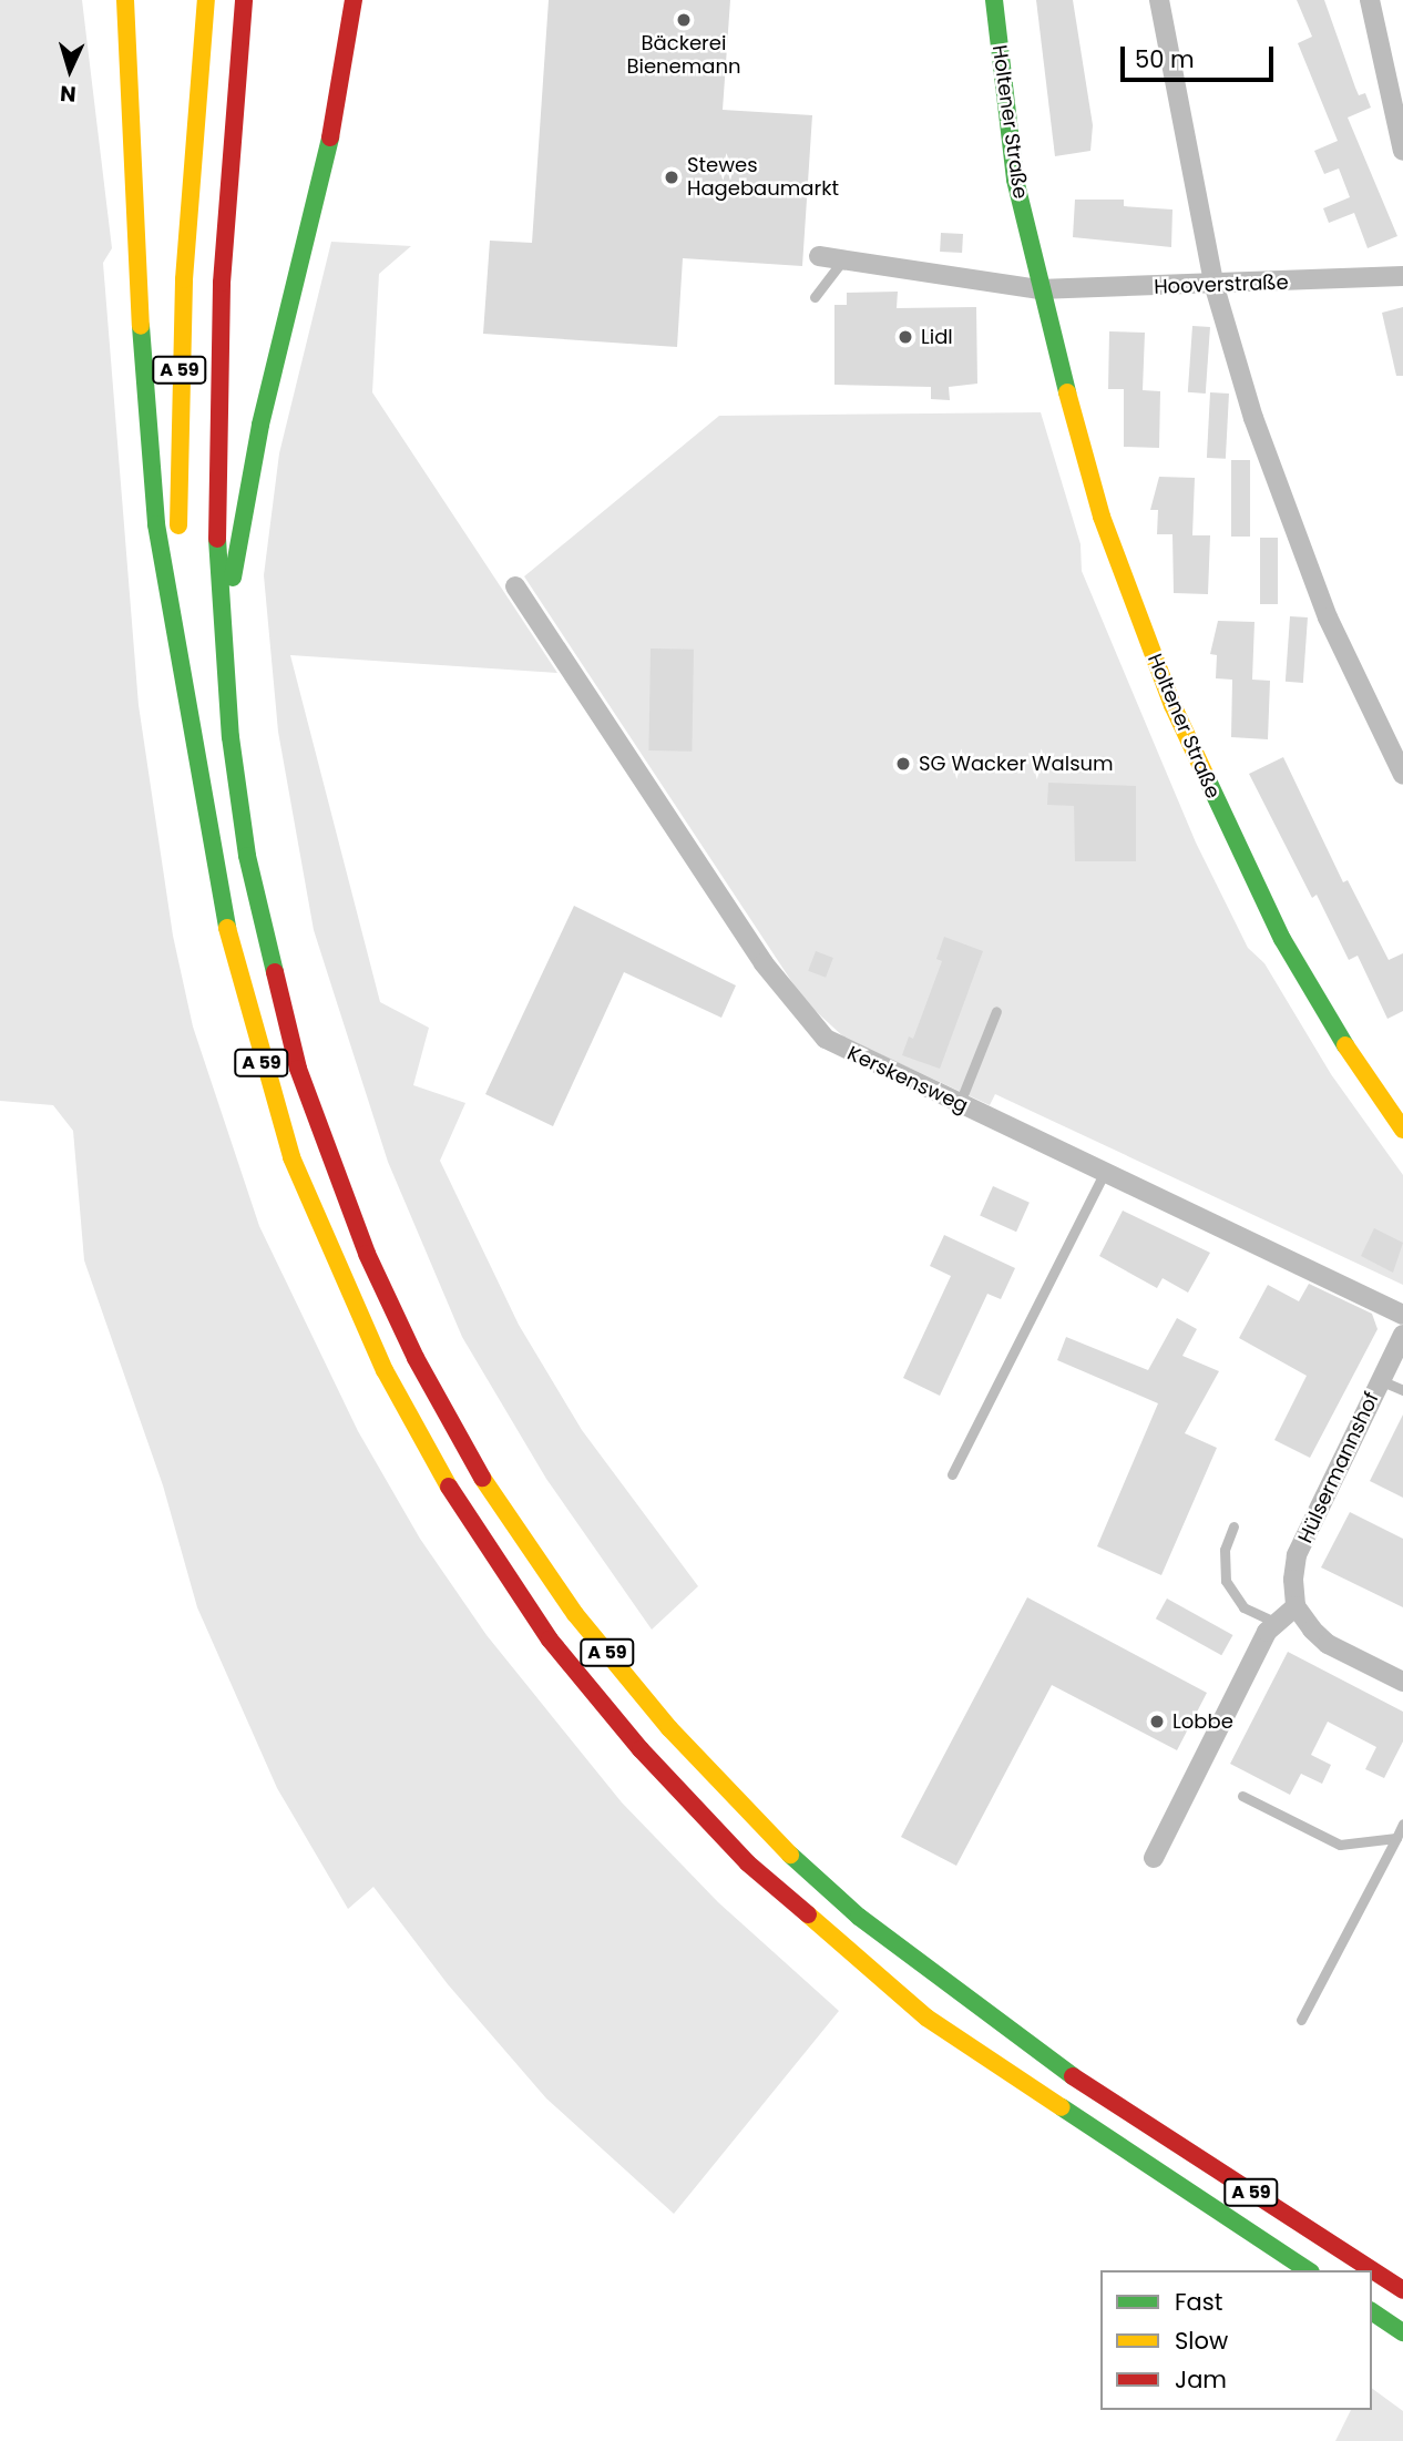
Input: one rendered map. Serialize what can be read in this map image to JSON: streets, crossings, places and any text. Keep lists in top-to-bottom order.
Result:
{
  "streets": {
    "main road": ["Holtener Straße", "A 59"],
    "street": ["Hooverstraße", "Kerskensweg", "Hülsermannshof"]
  },
  "crossings": [
    ["Holtener Straße", "Hooverstraße"]
  ],
  "places": [
    "Bäckerei Bienemann",
    "Stewes Hagebaumarkt",
    "Lidl",
    "SG Wacker Walsum",
    "Lobbe"
  ],
  "legend": ["Fast", "Slow", "Jam"],
  "scale_bar": "50 m",
  "north": "bottom"
}
